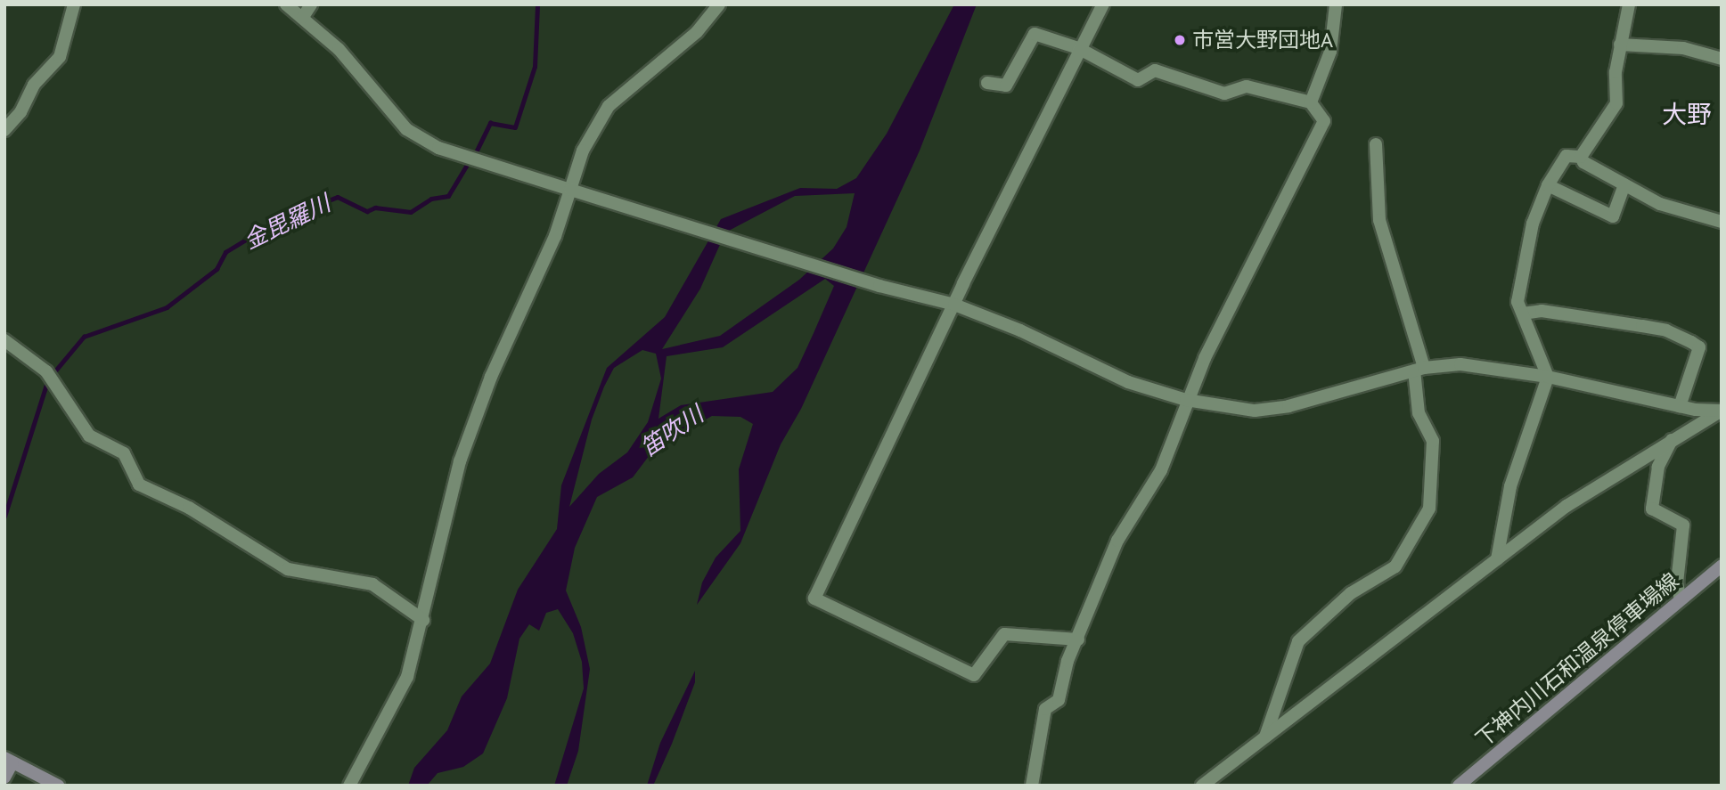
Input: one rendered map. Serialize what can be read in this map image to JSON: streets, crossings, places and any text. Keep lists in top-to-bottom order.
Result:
{
  "streets": {
    "main road": ["下神内川石和温泉停車場線"]
  },
  "districts": ["大野"],
  "water": ["金毘羅川", "笛吹川"],
  "places": ["市営大野団地A"]
}
